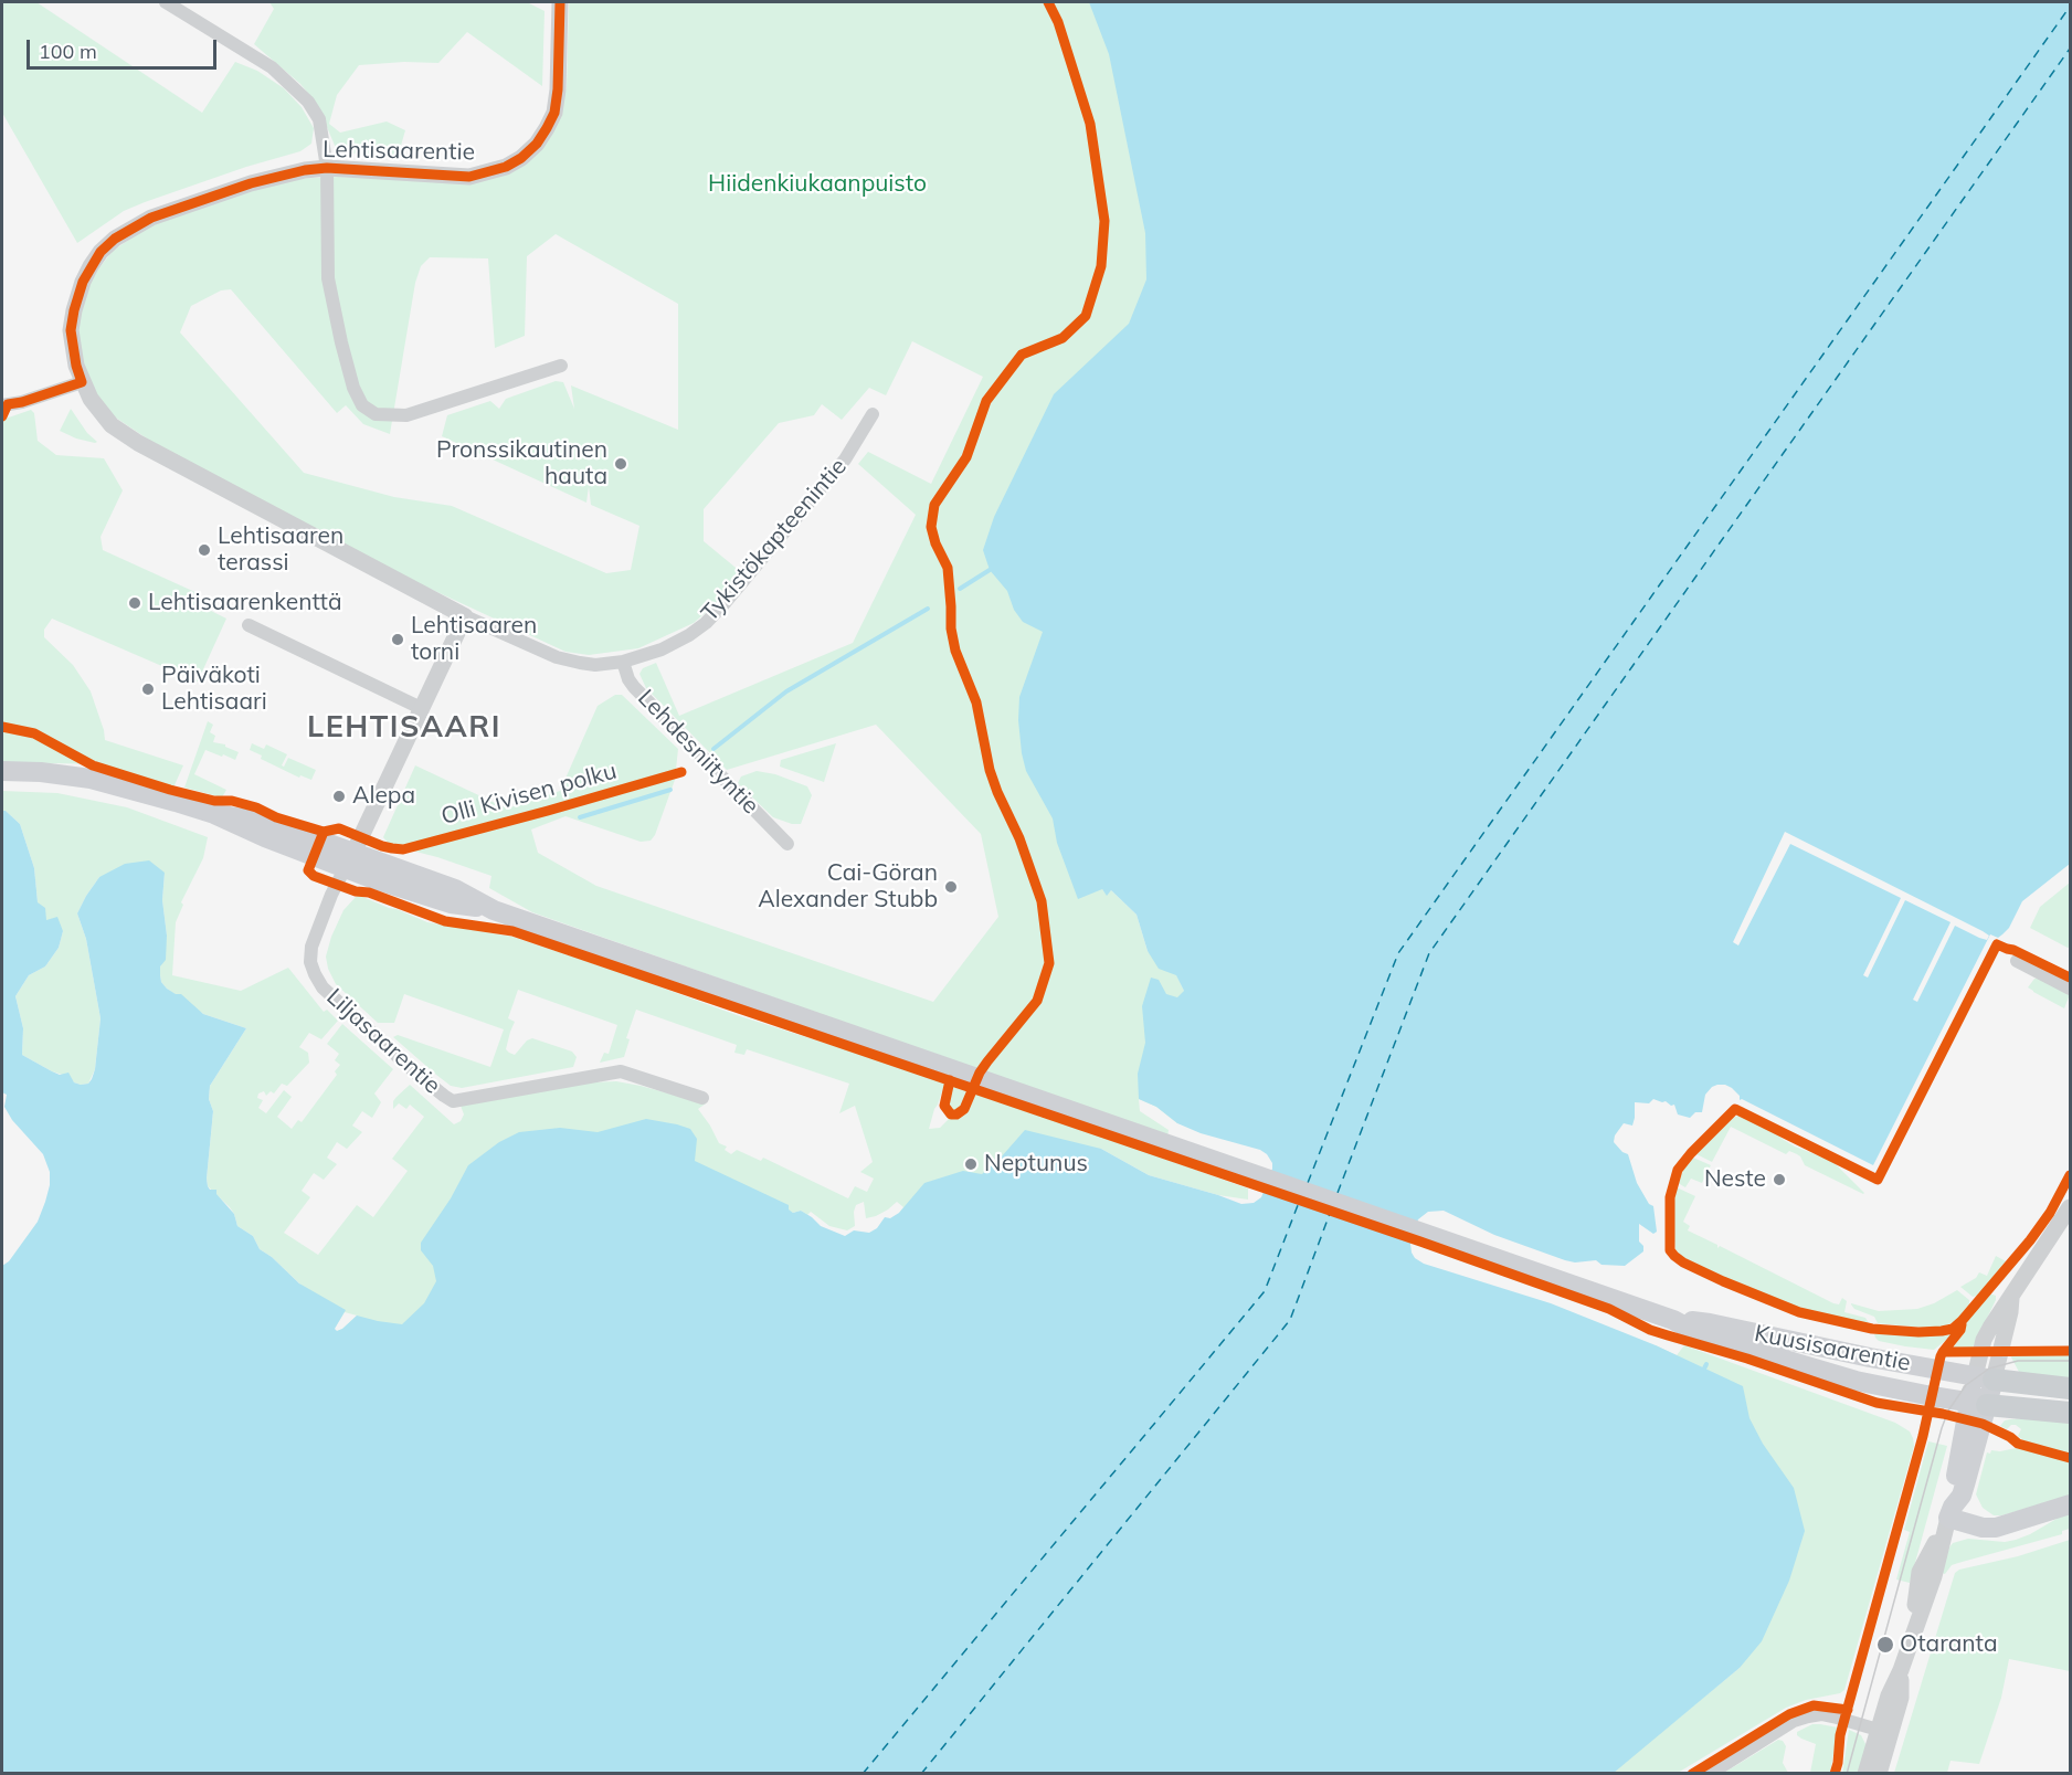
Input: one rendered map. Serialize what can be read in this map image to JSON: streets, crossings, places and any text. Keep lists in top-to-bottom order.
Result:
{
  "streets": {
    "main road": ["Kuusisaarentie"],
    "street": [
      "Lehtisaarentie",
      "Tykistökapteenintie",
      "Lehdesniityntie",
      "Liljasaarentie"
    ],
    "cycle path": ["Olli Kivisen polku"]
  },
  "crossings": [
    ["Tykistökapteenintie", "Lehdesniityntie"],
    ["Liljasaarentie", "Kuusisaarentie"]
  ],
  "districts": ["LEHTISAARI"],
  "parks": ["Hiidenkiukaanpuisto"],
  "places": [
    "Pronssikautinen hauta",
    "Lehtisaaren terassi",
    "Lehtisaarenkenttä",
    "Lehtisaaren torni",
    "Päiväkoti Lehtisaari",
    "Alepa",
    "Cai-Göran Alexander Stubb",
    "Neptunus",
    "Neste",
    "Otaranta"
  ],
  "scale_bar": "100 m"
}
